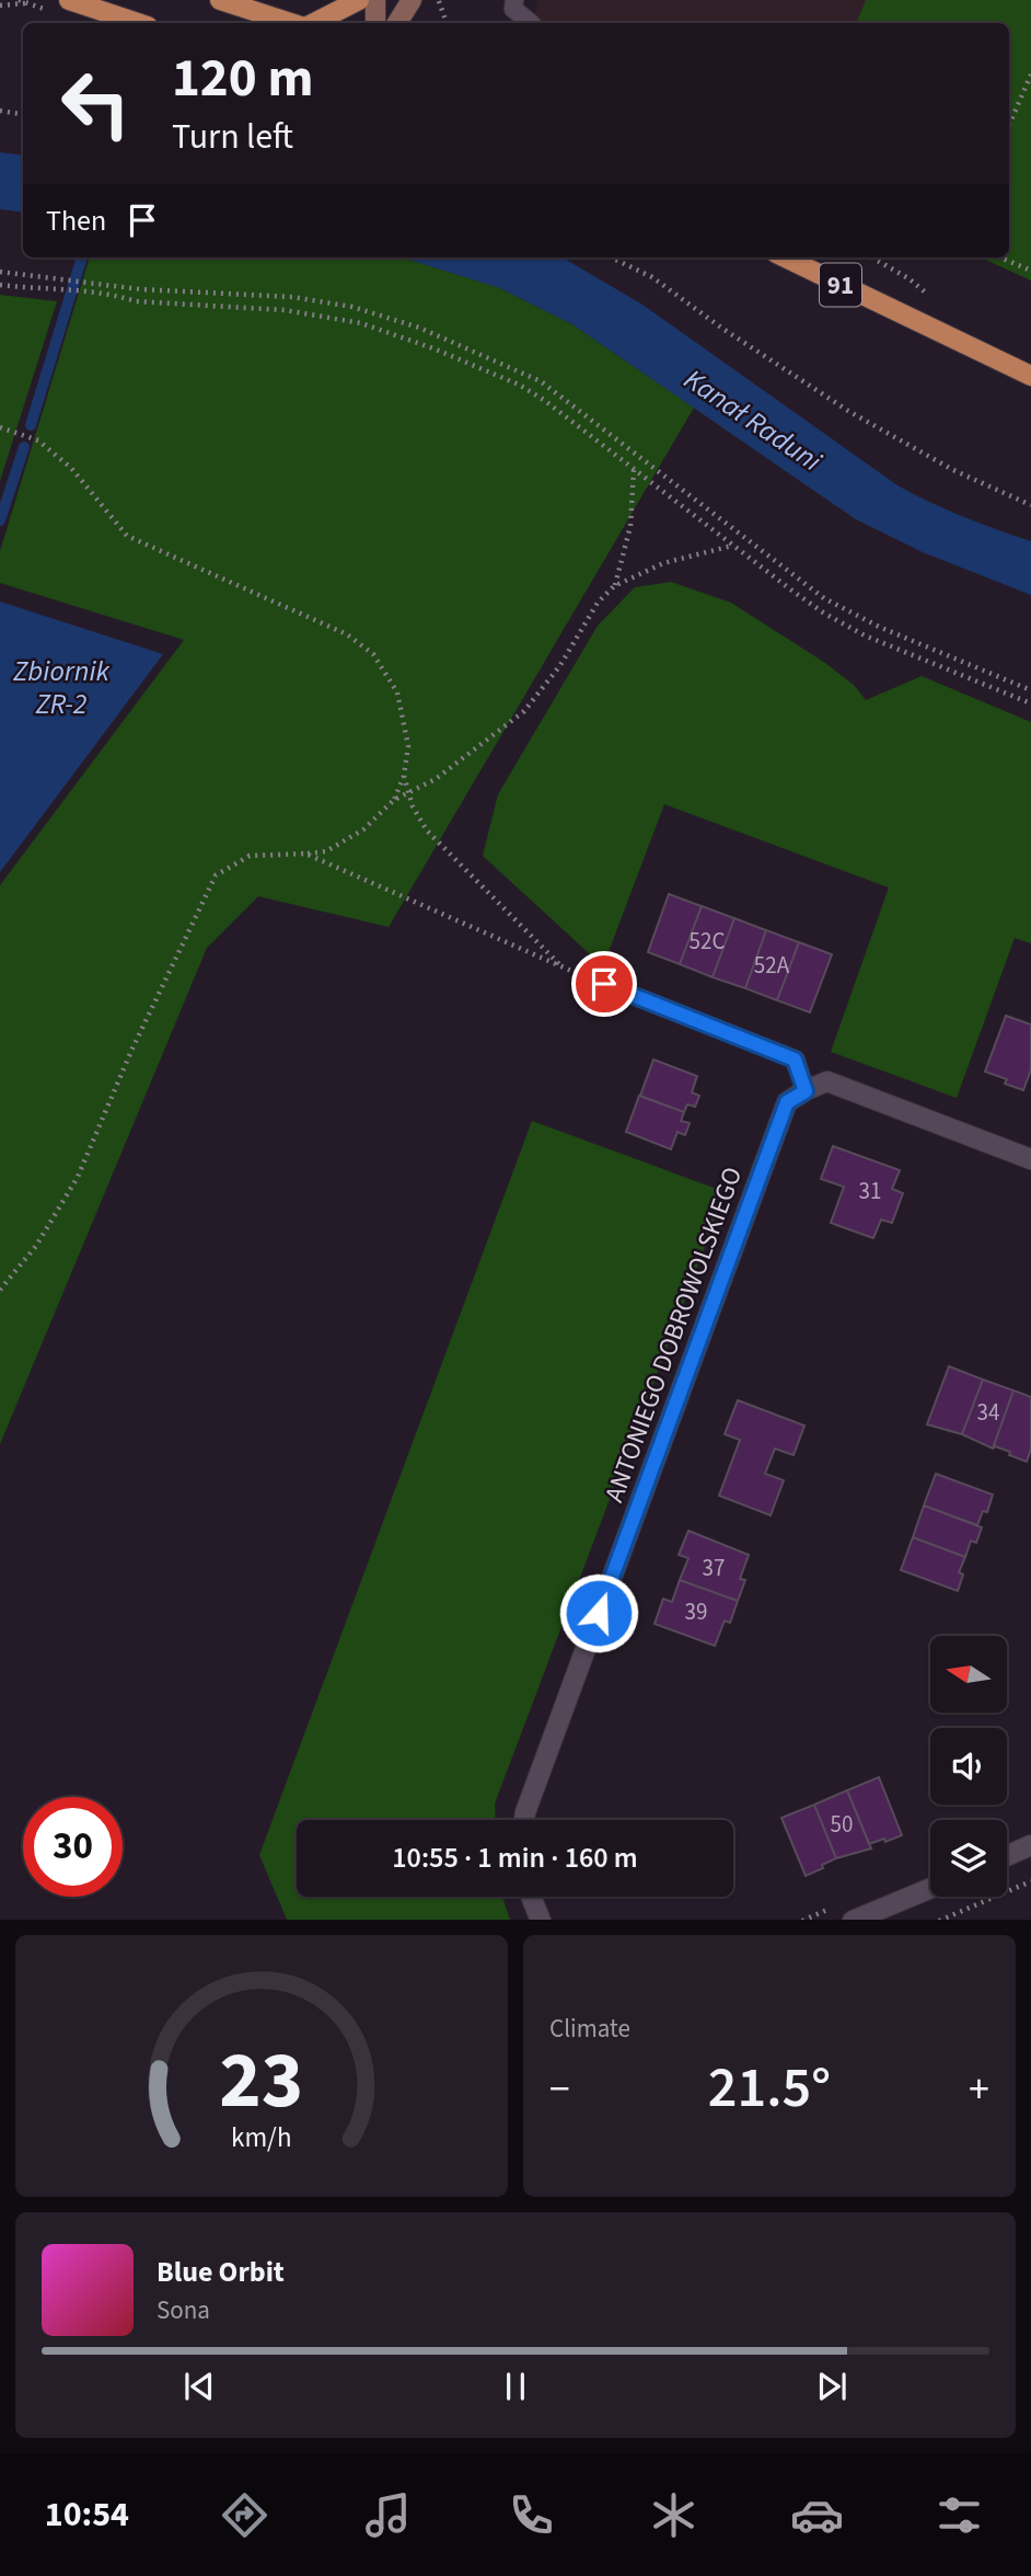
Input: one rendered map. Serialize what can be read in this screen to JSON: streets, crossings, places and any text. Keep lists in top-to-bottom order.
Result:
{
  "streets": {
    "main road": ["91"],
    "street": ["ANTONIEGO DOBROWOLSKIEGO"]
  },
  "water": ["Kanał Raduni", "Zbiornik ZR-2"],
  "house_numbers": [
    "52C",
    "52A",
    "31",
    "34",
    "37",
    "39",
    "50"
  ],
  "north": "left",
  "page": {
    "turn": ["120 m", "Turn left"],
    "then": "Then",
    "limit": "30",
    "trip": "10:55 · 1 min · 160 m",
    "tile": "Climate",
    "heat": ["−", "21.5°", "+"],
    "song": ["Blue Orbit", "Sona"],
    "tabs": "10:54",
    "gauge": ["23", "km/h"]
  }
}
